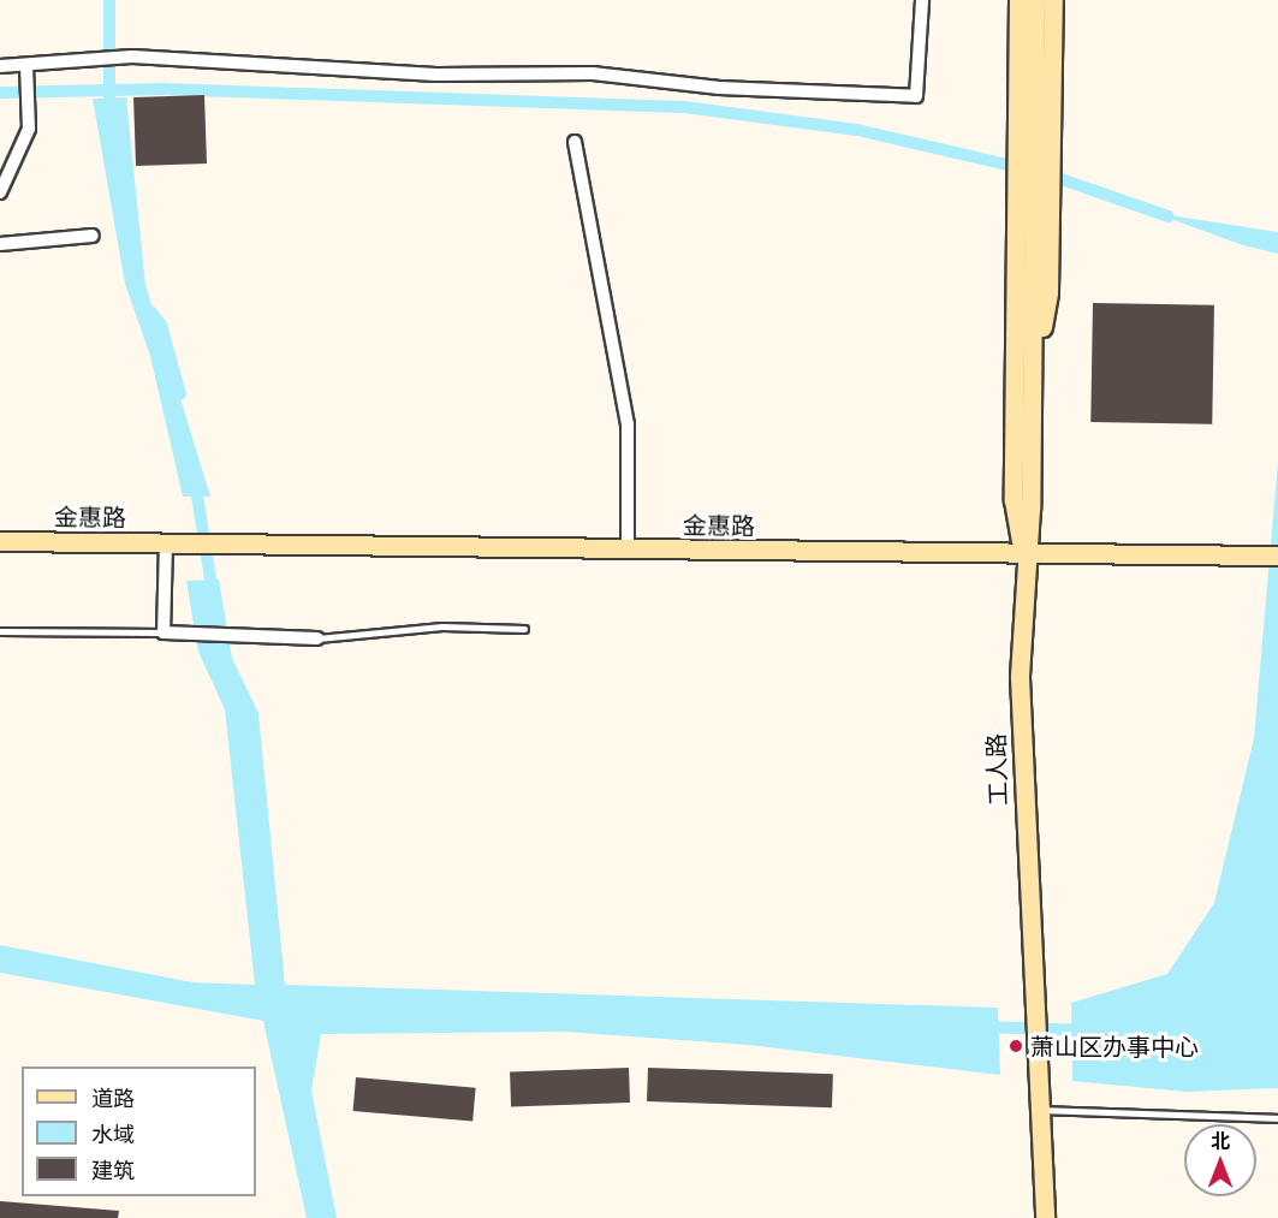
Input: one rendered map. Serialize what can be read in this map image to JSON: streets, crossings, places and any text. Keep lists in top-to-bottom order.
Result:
{
  "streets": {
    "main road": ["金惠路", "工人路"]
  },
  "crossings": [
    ["金惠路", "工人路"]
  ],
  "places": ["萧山区办事中心"],
  "legend": ["道路", "水域", "建筑"],
  "north": "top"
}
